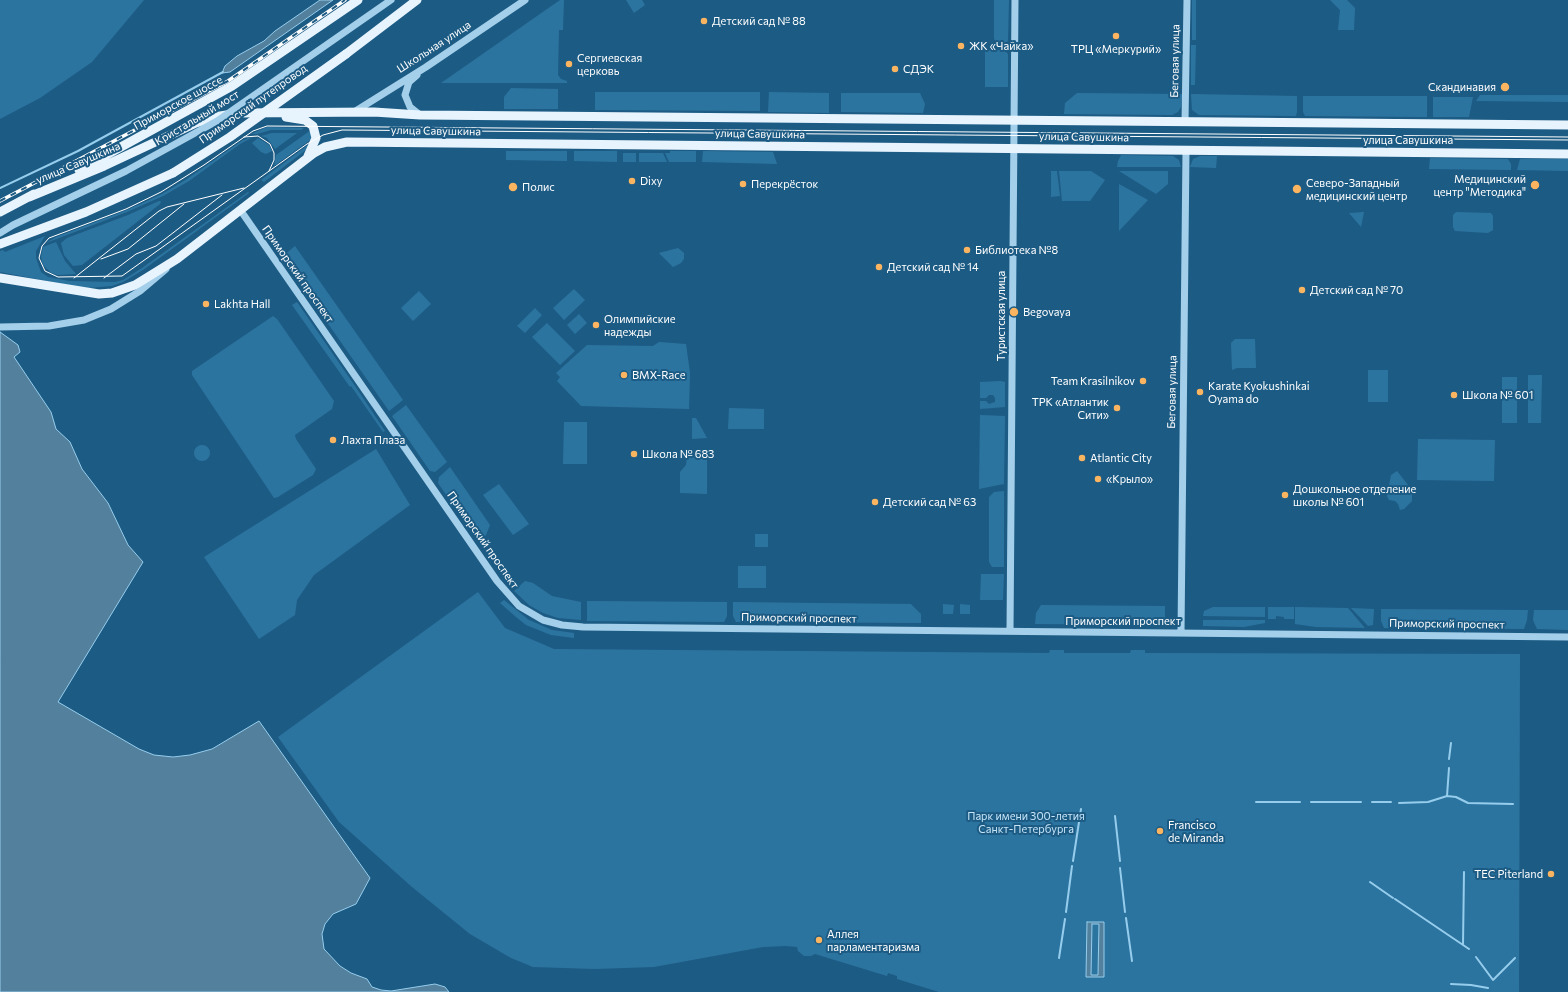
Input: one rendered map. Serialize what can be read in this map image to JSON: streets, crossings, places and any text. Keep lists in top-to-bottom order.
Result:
{
  "streets": {
    "main road": ["Приморское шоссе", "Приморский путепровод", "улица Савушкина"],
    "street": [
      "Школьная улица",
      "Беговая улица",
      "Кристальный мост",
      "Приморский проспект",
      "Туристская улица"
    ]
  },
  "crossings": [
    ["Школьная улица", "улица Савушкина"],
    ["Беговая улица", "улица Савушкина"],
    ["Беговая улица", "Приморский проспект"],
    ["Приморское шоссе", "улица Савушкина"],
    ["улица Савушкина", "Приморский проспект"],
    ["улица Савушкина", "Туристская улица"],
    ["Приморский проспект", "Туристская улица"]
  ],
  "parks": ["Парк имени 300-летия Санкт-Петербурга"],
  "places": [
    "Детский сад № 88",
    "ТРЦ «Меркурий»",
    "ЖК «Чайка»",
    "Сергиевская церковь",
    "СДЭК",
    "Скандинавия",
    "Dixy",
    "Перекрёсток",
    "Медицинский центр \"Методика\"",
    "Полис",
    "Северо-Западный медицинский центр",
    "Библиотека №8",
    "Детский сад № 14",
    "Детский сад № 70",
    "Lakhta Hall",
    "Begovaya",
    "Олимпийские надежды",
    "BMX-Race",
    "Team Krasilnikov",
    "Karate Kyokushinkai Oyama do",
    "Школа № 601",
    "ТРК «Атлантик Сити»",
    "Лахта Плаза",
    "Школа № 683",
    "Atlantic City",
    "«Крыло»",
    "Дошкольное отделение школы № 601",
    "Детский сад № 63",
    "Francisco de Miranda",
    "TEC Piterland",
    "Аллея парламентаризма"
  ]
}
